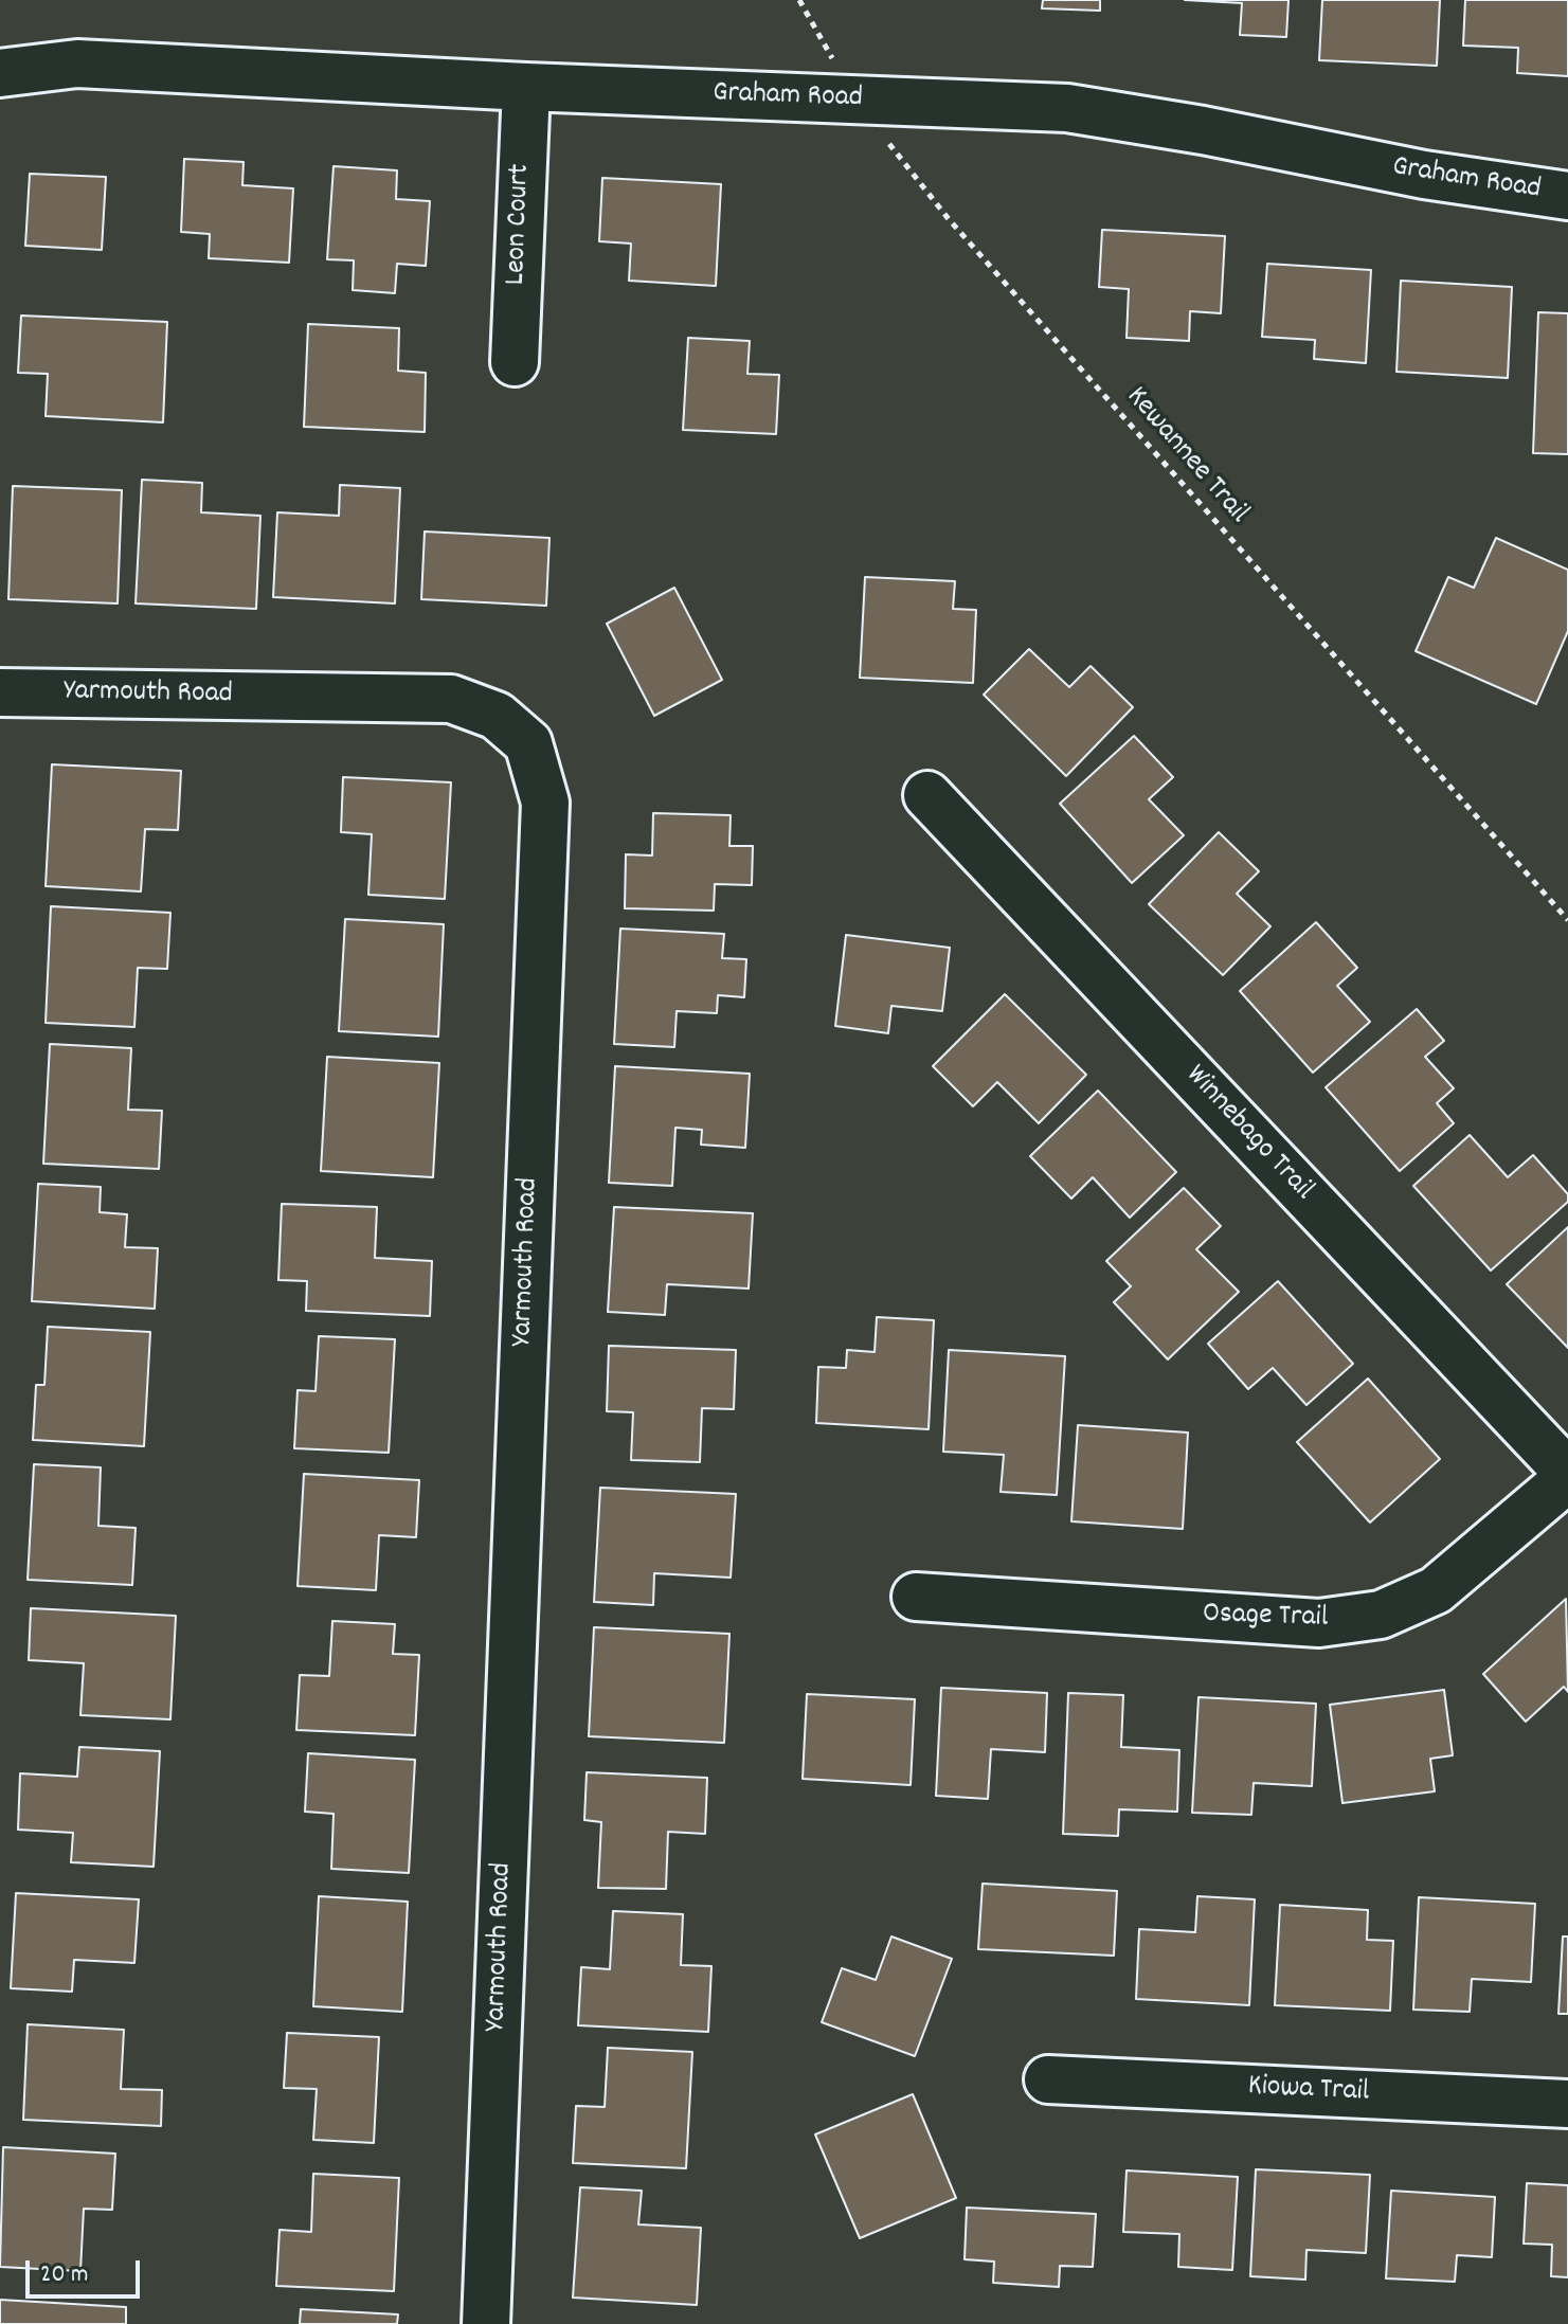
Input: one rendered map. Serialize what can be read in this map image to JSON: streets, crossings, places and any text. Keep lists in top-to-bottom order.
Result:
{
  "streets": {
    "street": [
      "Graham Road",
      "Leon Court",
      "Yarmouth Road",
      "Winnebago Trail",
      "Osage Trail",
      "Kiowa Trail"
    ],
    "path": ["Kewannee Trail"]
  },
  "crossings": [
    ["Graham Road", "Leon Court"],
    ["Graham Road", "Kewannee Trail"],
    ["Winnebago Trail", "Osage Trail"]
  ],
  "scale_bar": "20 m"
}
